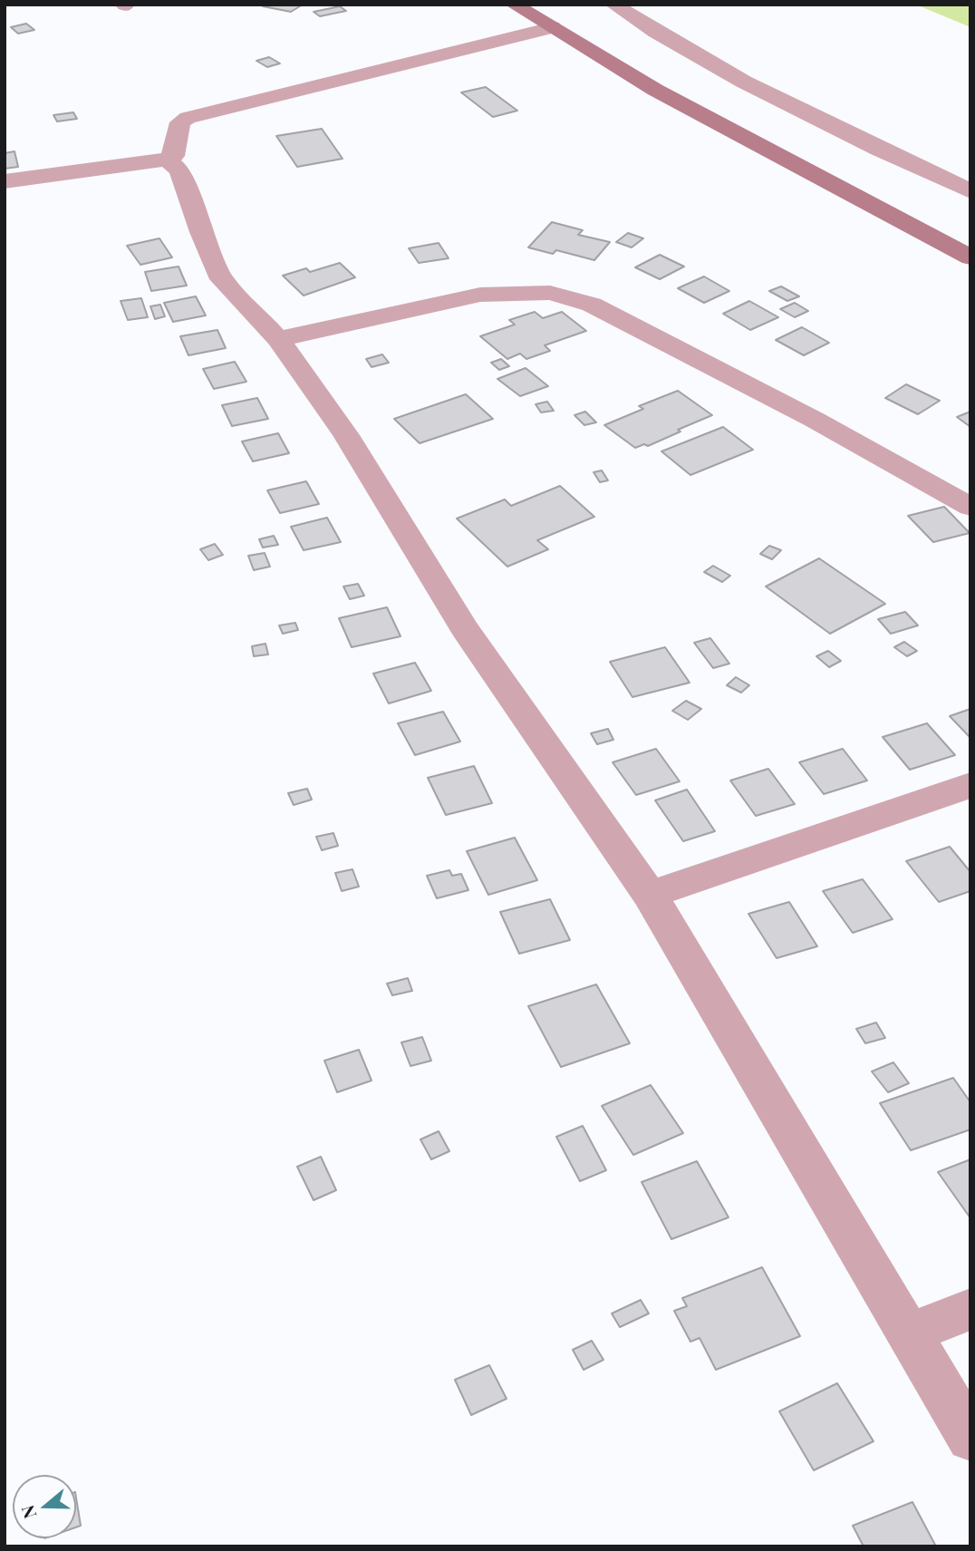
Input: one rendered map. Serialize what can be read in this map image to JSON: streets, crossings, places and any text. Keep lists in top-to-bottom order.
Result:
{
  "north": "left"
}
